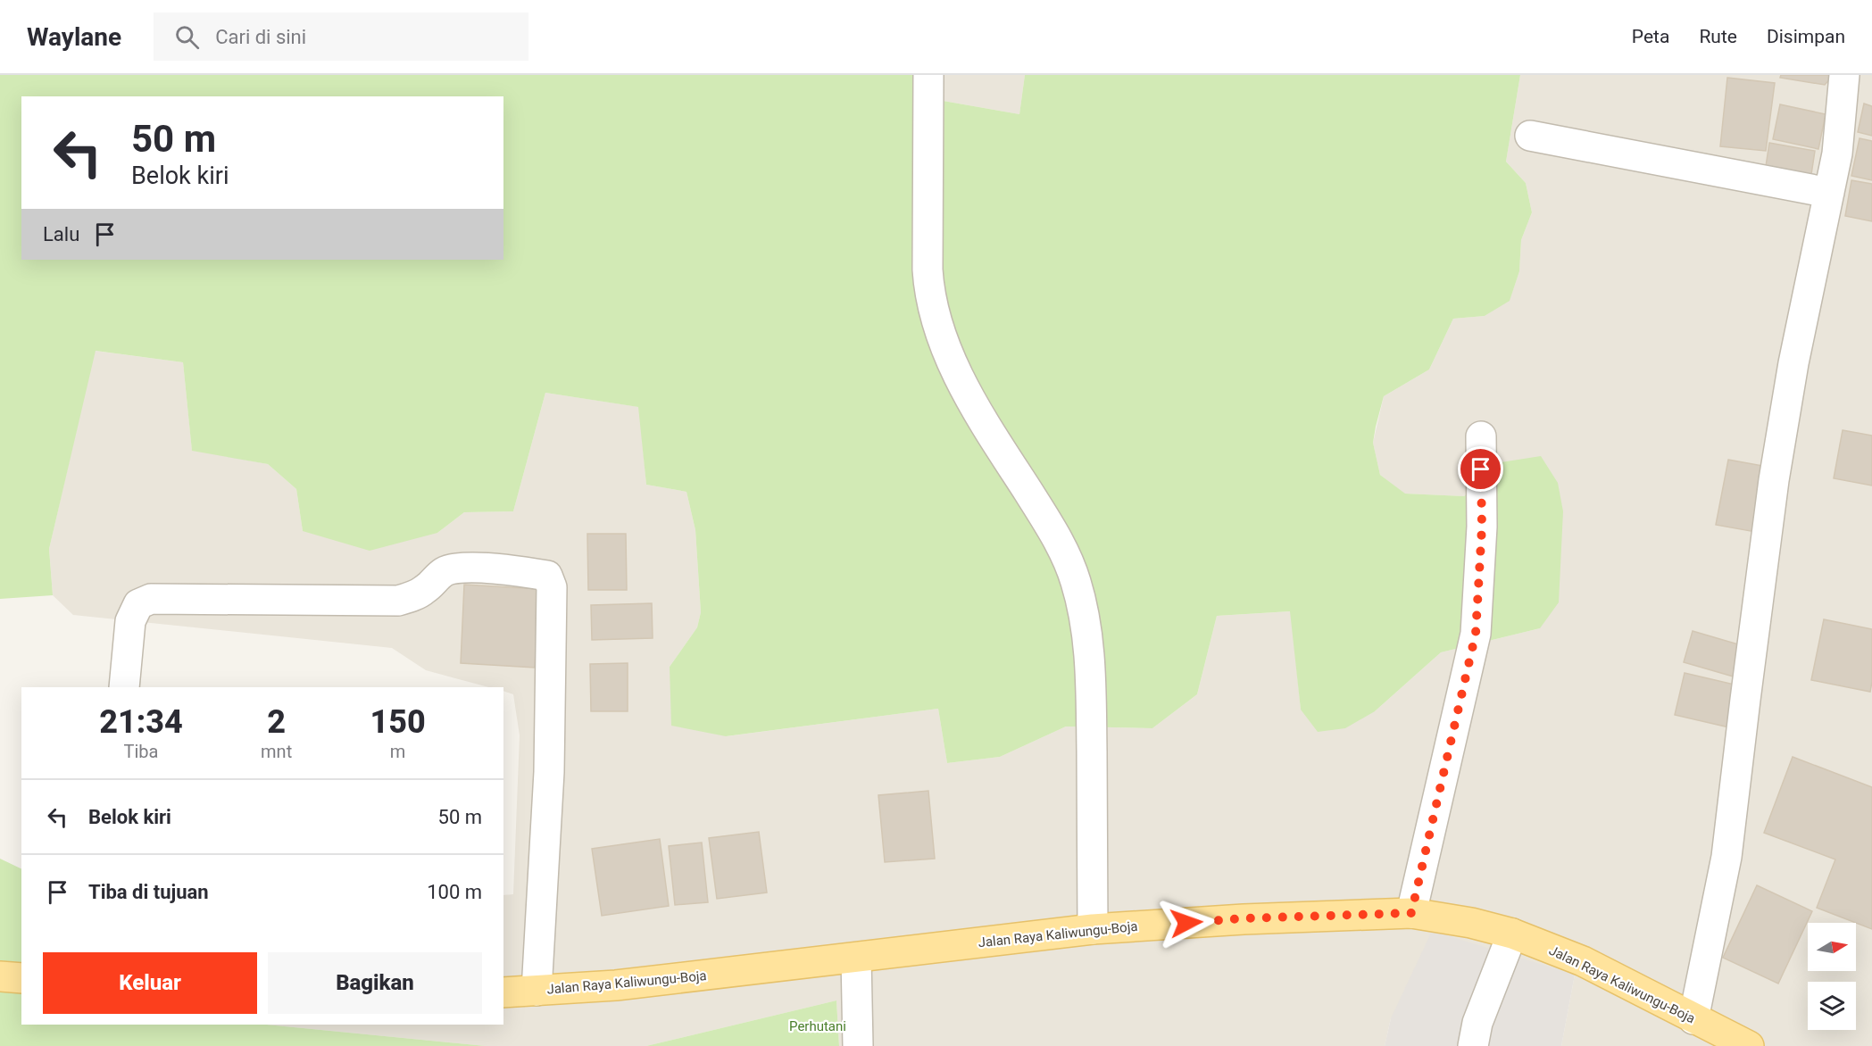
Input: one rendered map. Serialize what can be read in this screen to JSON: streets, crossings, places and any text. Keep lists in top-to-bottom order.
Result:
{
  "streets": {
    "main road": ["Jalan Raya Kaliwungu-Boja"]
  },
  "parks": ["Perhutani"],
  "north": "right",
  "page": {
    "header": "Waylane",
    "search": "Cari di sini",
    "nav": ["Peta", "Rute", "Disimpan"],
    "turn": ["50 m", "Belok kiri"],
    "then": "Lalu",
    "eta": [
      "21:34",
      "Tiba",
      "2",
      "mnt",
      "150",
      "m"
    ],
    "list": [
      {
        "name": "Belok kiri",
        "value": "50 m"
      },
      {
        "name": "Tiba di tujuan",
        "value": "100 m"
      }
    ],
    "buttons": ["Keluar", "Bagikan"]
  }
}
